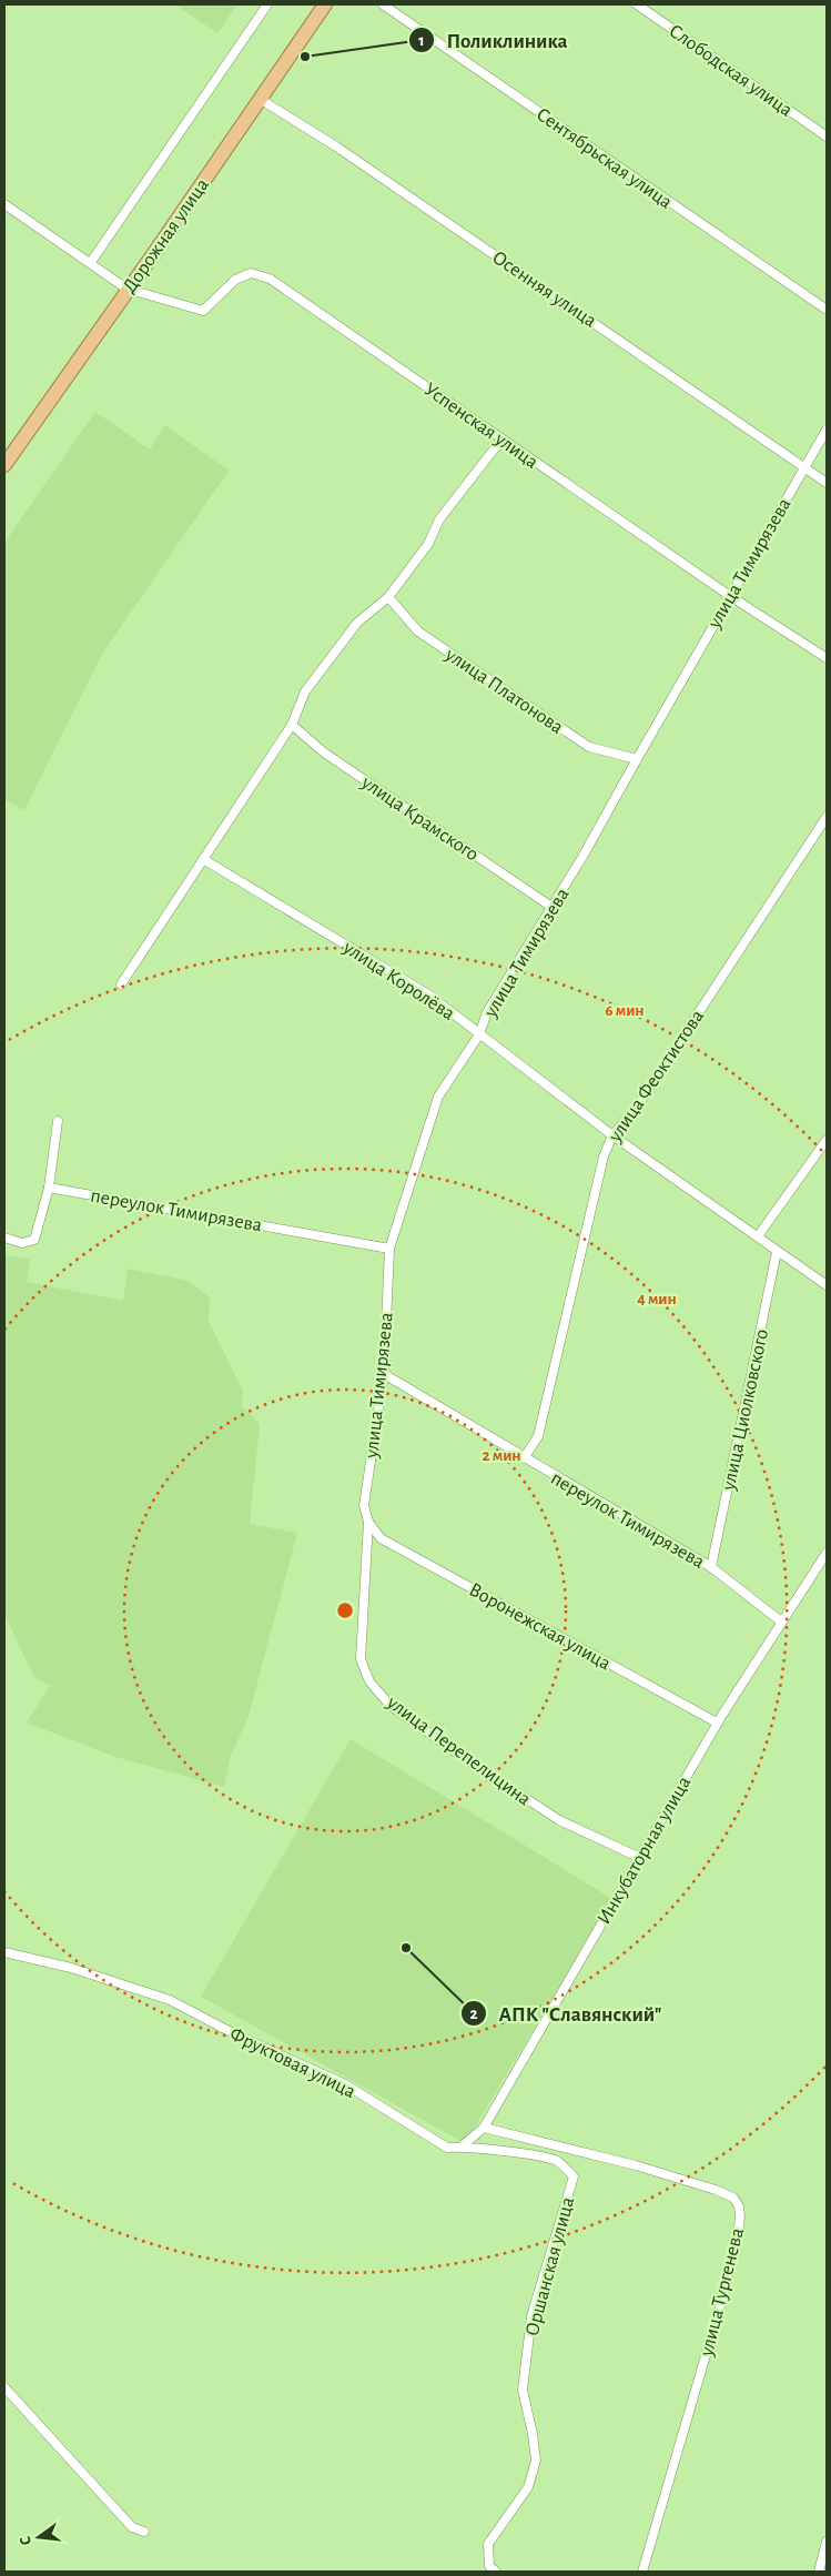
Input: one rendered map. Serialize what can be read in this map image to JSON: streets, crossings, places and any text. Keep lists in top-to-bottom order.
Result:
{
  "streets": {
    "main road": ["Дорожная улица"],
    "street": [
      "Слободская улица",
      "Сентябрьская улица",
      "Осенняя улица",
      "Успенская улица",
      "улица Тимирязева",
      "улица Платонова",
      "улица Крамского",
      "улица Королёва",
      "улица Феоктистова",
      "переулок Тимирязева",
      "улица Циолковского",
      "Воронежская улица",
      "улица Перепелицина",
      "Инкубаторная улица",
      "Фруктовая улица",
      "Оршанская улица",
      "улица Тургенева"
    ]
  },
  "crossings": [
    ["Дорожная улица", "Осенняя улица"],
    ["Дорожная улица", "Успенская улица"],
    ["Осенняя улица", "улица Тимирязева"],
    ["Успенская улица", "улица Тимирязева"],
    ["улица Тимирязева", "улица Платонова"],
    ["улица Тимирязева", "улица Крамского"],
    ["улица Тимирязева", "улица Королёва"],
    ["улица Тимирязева", "переулок Тимирязева"],
    ["улица Тимирязева", "Воронежская улица"],
    ["улица Тимирязева", "улица Перепелицина"],
    ["улица Королёва", "улица Феоктистова"],
    ["улица Королёва", "улица Циолковского"],
    ["улица Феоктистова", "переулок Тимирязева"],
    ["переулок Тимирязева", "улица Циолковского"],
    ["переулок Тимирязева", "Инкубаторная улица"],
    ["Воронежская улица", "улица Перепелицина"],
    ["Воронежская улица", "Инкубаторная улица"],
    ["улица Перепелицина", "Инкубаторная улица"],
    ["Инкубаторная улица", "Фруктовая улица"],
    ["Инкубаторная улица", "улица Тургенева"],
    ["Фруктовая улица", "Оршанская улица"]
  ],
  "places": ["Поликлиника", "АПК \"Славянский\""],
  "north": "left",
  "rings": ["6 мин", "4 мин", "2 мин"]
}
